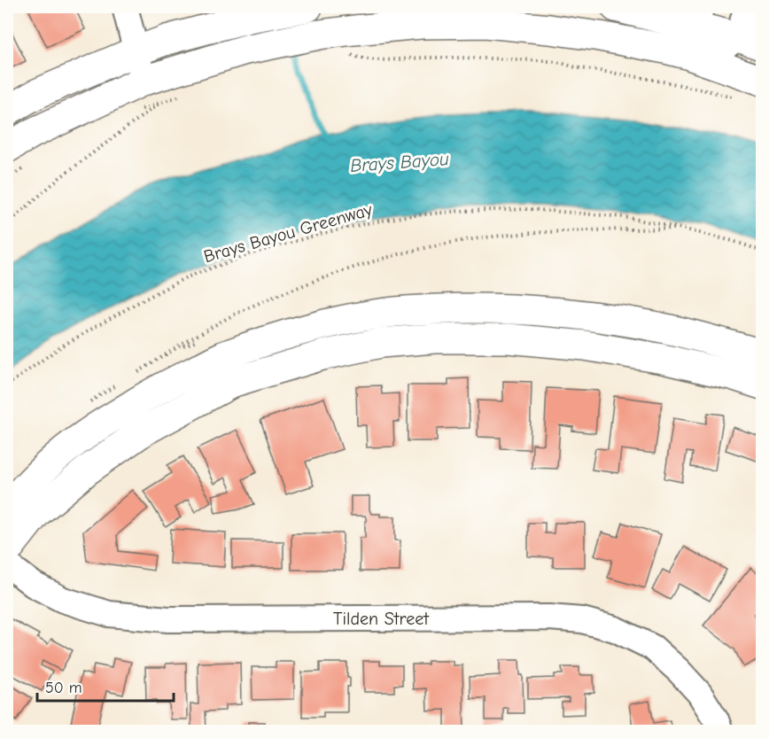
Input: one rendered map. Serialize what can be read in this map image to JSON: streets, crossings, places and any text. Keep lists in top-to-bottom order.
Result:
{
  "streets": {
    "street": ["Tilden Street"],
    "path": ["Brays Bayou Greenway"]
  },
  "water": ["Brays Bayou"],
  "scale_bar": "50 m"
}
